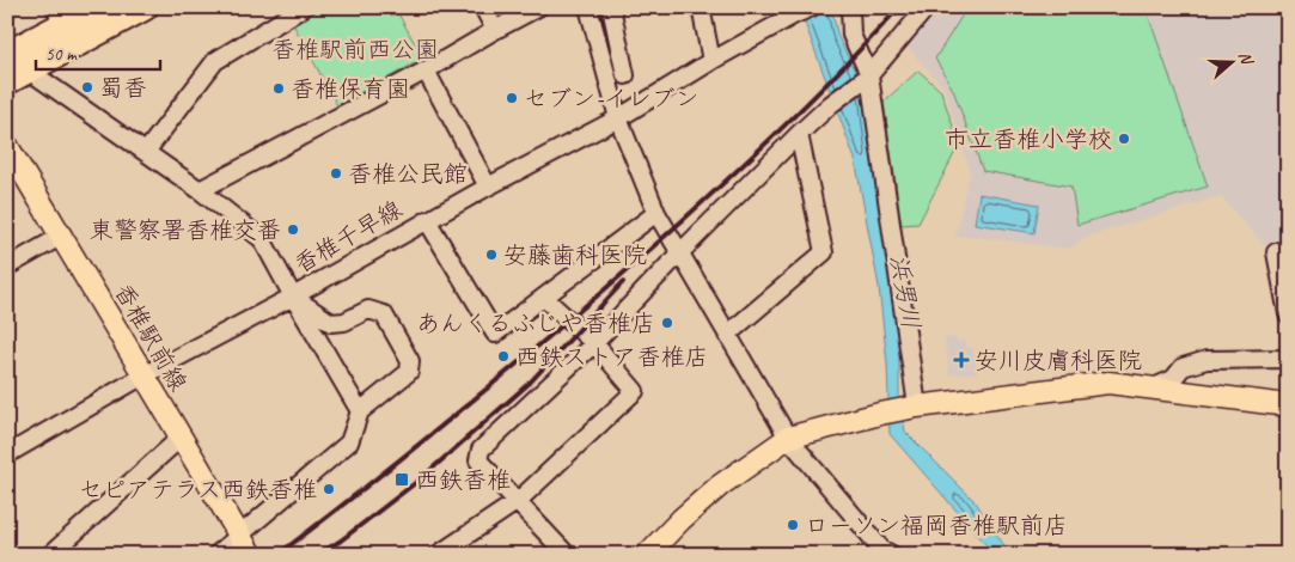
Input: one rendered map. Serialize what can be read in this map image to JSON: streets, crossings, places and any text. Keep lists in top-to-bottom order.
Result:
{
  "streets": {
    "main road": ["香椎駅前線"],
    "street": ["香椎千早線"]
  },
  "crossings": [
    ["香椎千早線", "香椎駅前線"]
  ],
  "water": ["浜男川"],
  "parks": ["香椎駅前西公園"],
  "places": {
    "other": [
      "蜀香",
      "香椎保育園",
      "セブン-イレブン",
      "市立香椎小学校",
      "香椎公民館",
      "東警察署香椎交番",
      "安藤歯科医院",
      "あんくるふじや香椎店",
      "西鉄ストア香椎店",
      "セピアテラス西鉄香椎",
      "ローソン福岡香椎駅前店"
    ],
    "health": ["安川皮膚科医院"],
    "transit": ["西鉄香椎"]
  },
  "scale_bar": "50 m",
  "north": "right"
}
